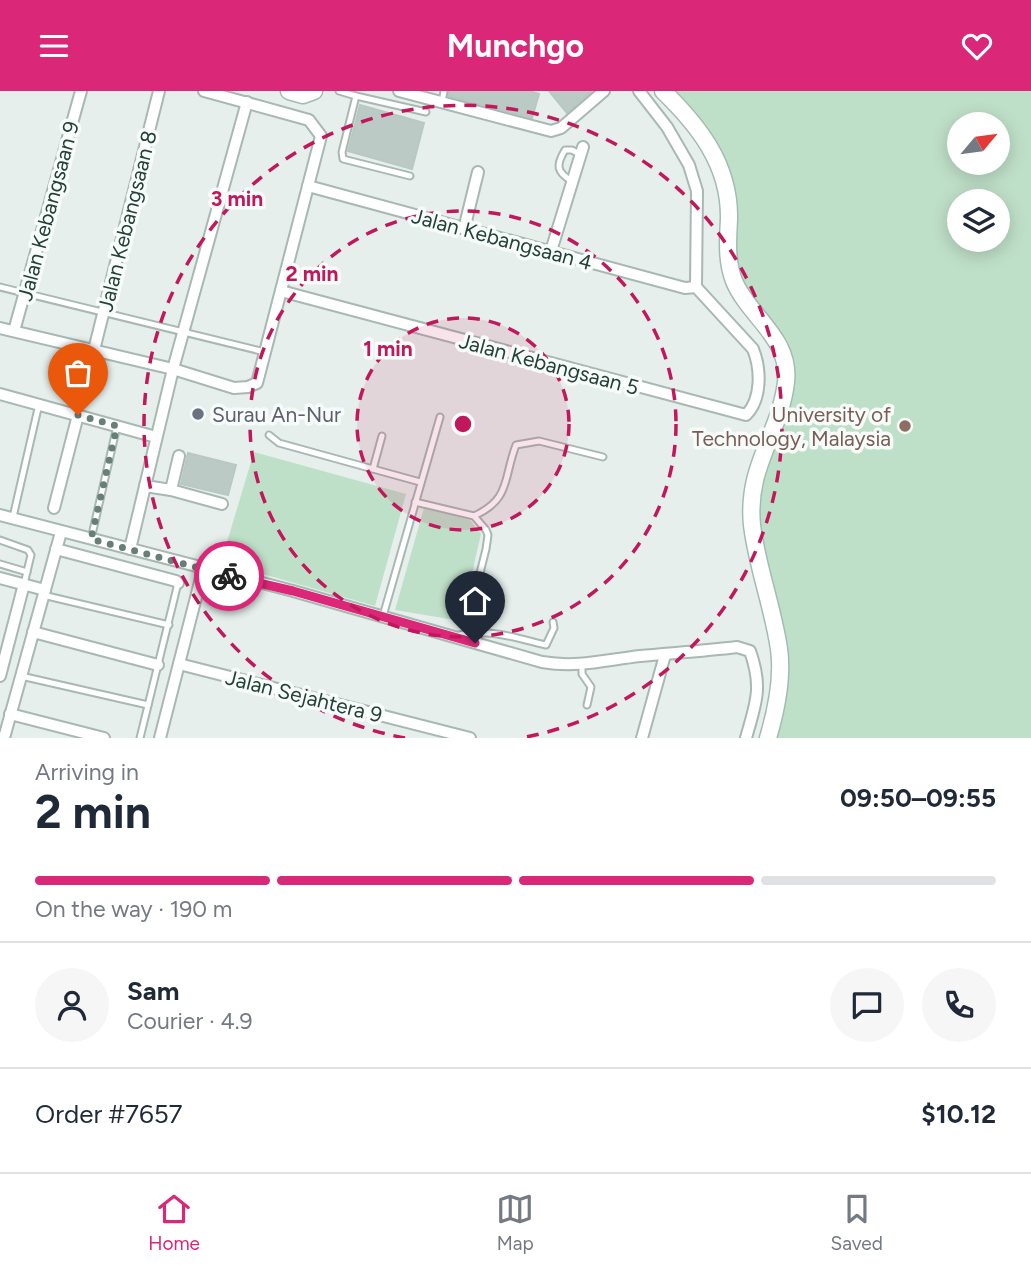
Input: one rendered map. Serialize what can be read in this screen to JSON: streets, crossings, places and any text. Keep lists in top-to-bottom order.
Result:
{
  "streets": {
    "street": [
      "Jalan Kebangsaan 9",
      "Jalan Kebangsaan 8",
      "Jalan Kebangsaan 4",
      "Jalan Kebangsaan 5",
      "Jalan Sejahtera 9"
    ]
  },
  "crossings": [
    ["Jalan Kebangsaan 4", "Jalan Kebangsaan 5"]
  ],
  "places": ["Surau An-Nur", "University of Technology, Malaysia"],
  "north": "top right",
  "page": {
    "header": "Munchgo",
    "heading": ["2 min", "Arriving in", "09:50–09:55"],
    "panel": [
      "Sam",
      "Courier · 4.9",
      "Order #7657",
      "$10.12"
    ],
    "bar": "On the way · 190 m",
    "tabs": ["Home", "Map", "Saved"]
  },
  "rings": ["3 min", "2 min", "1 min"]
}
